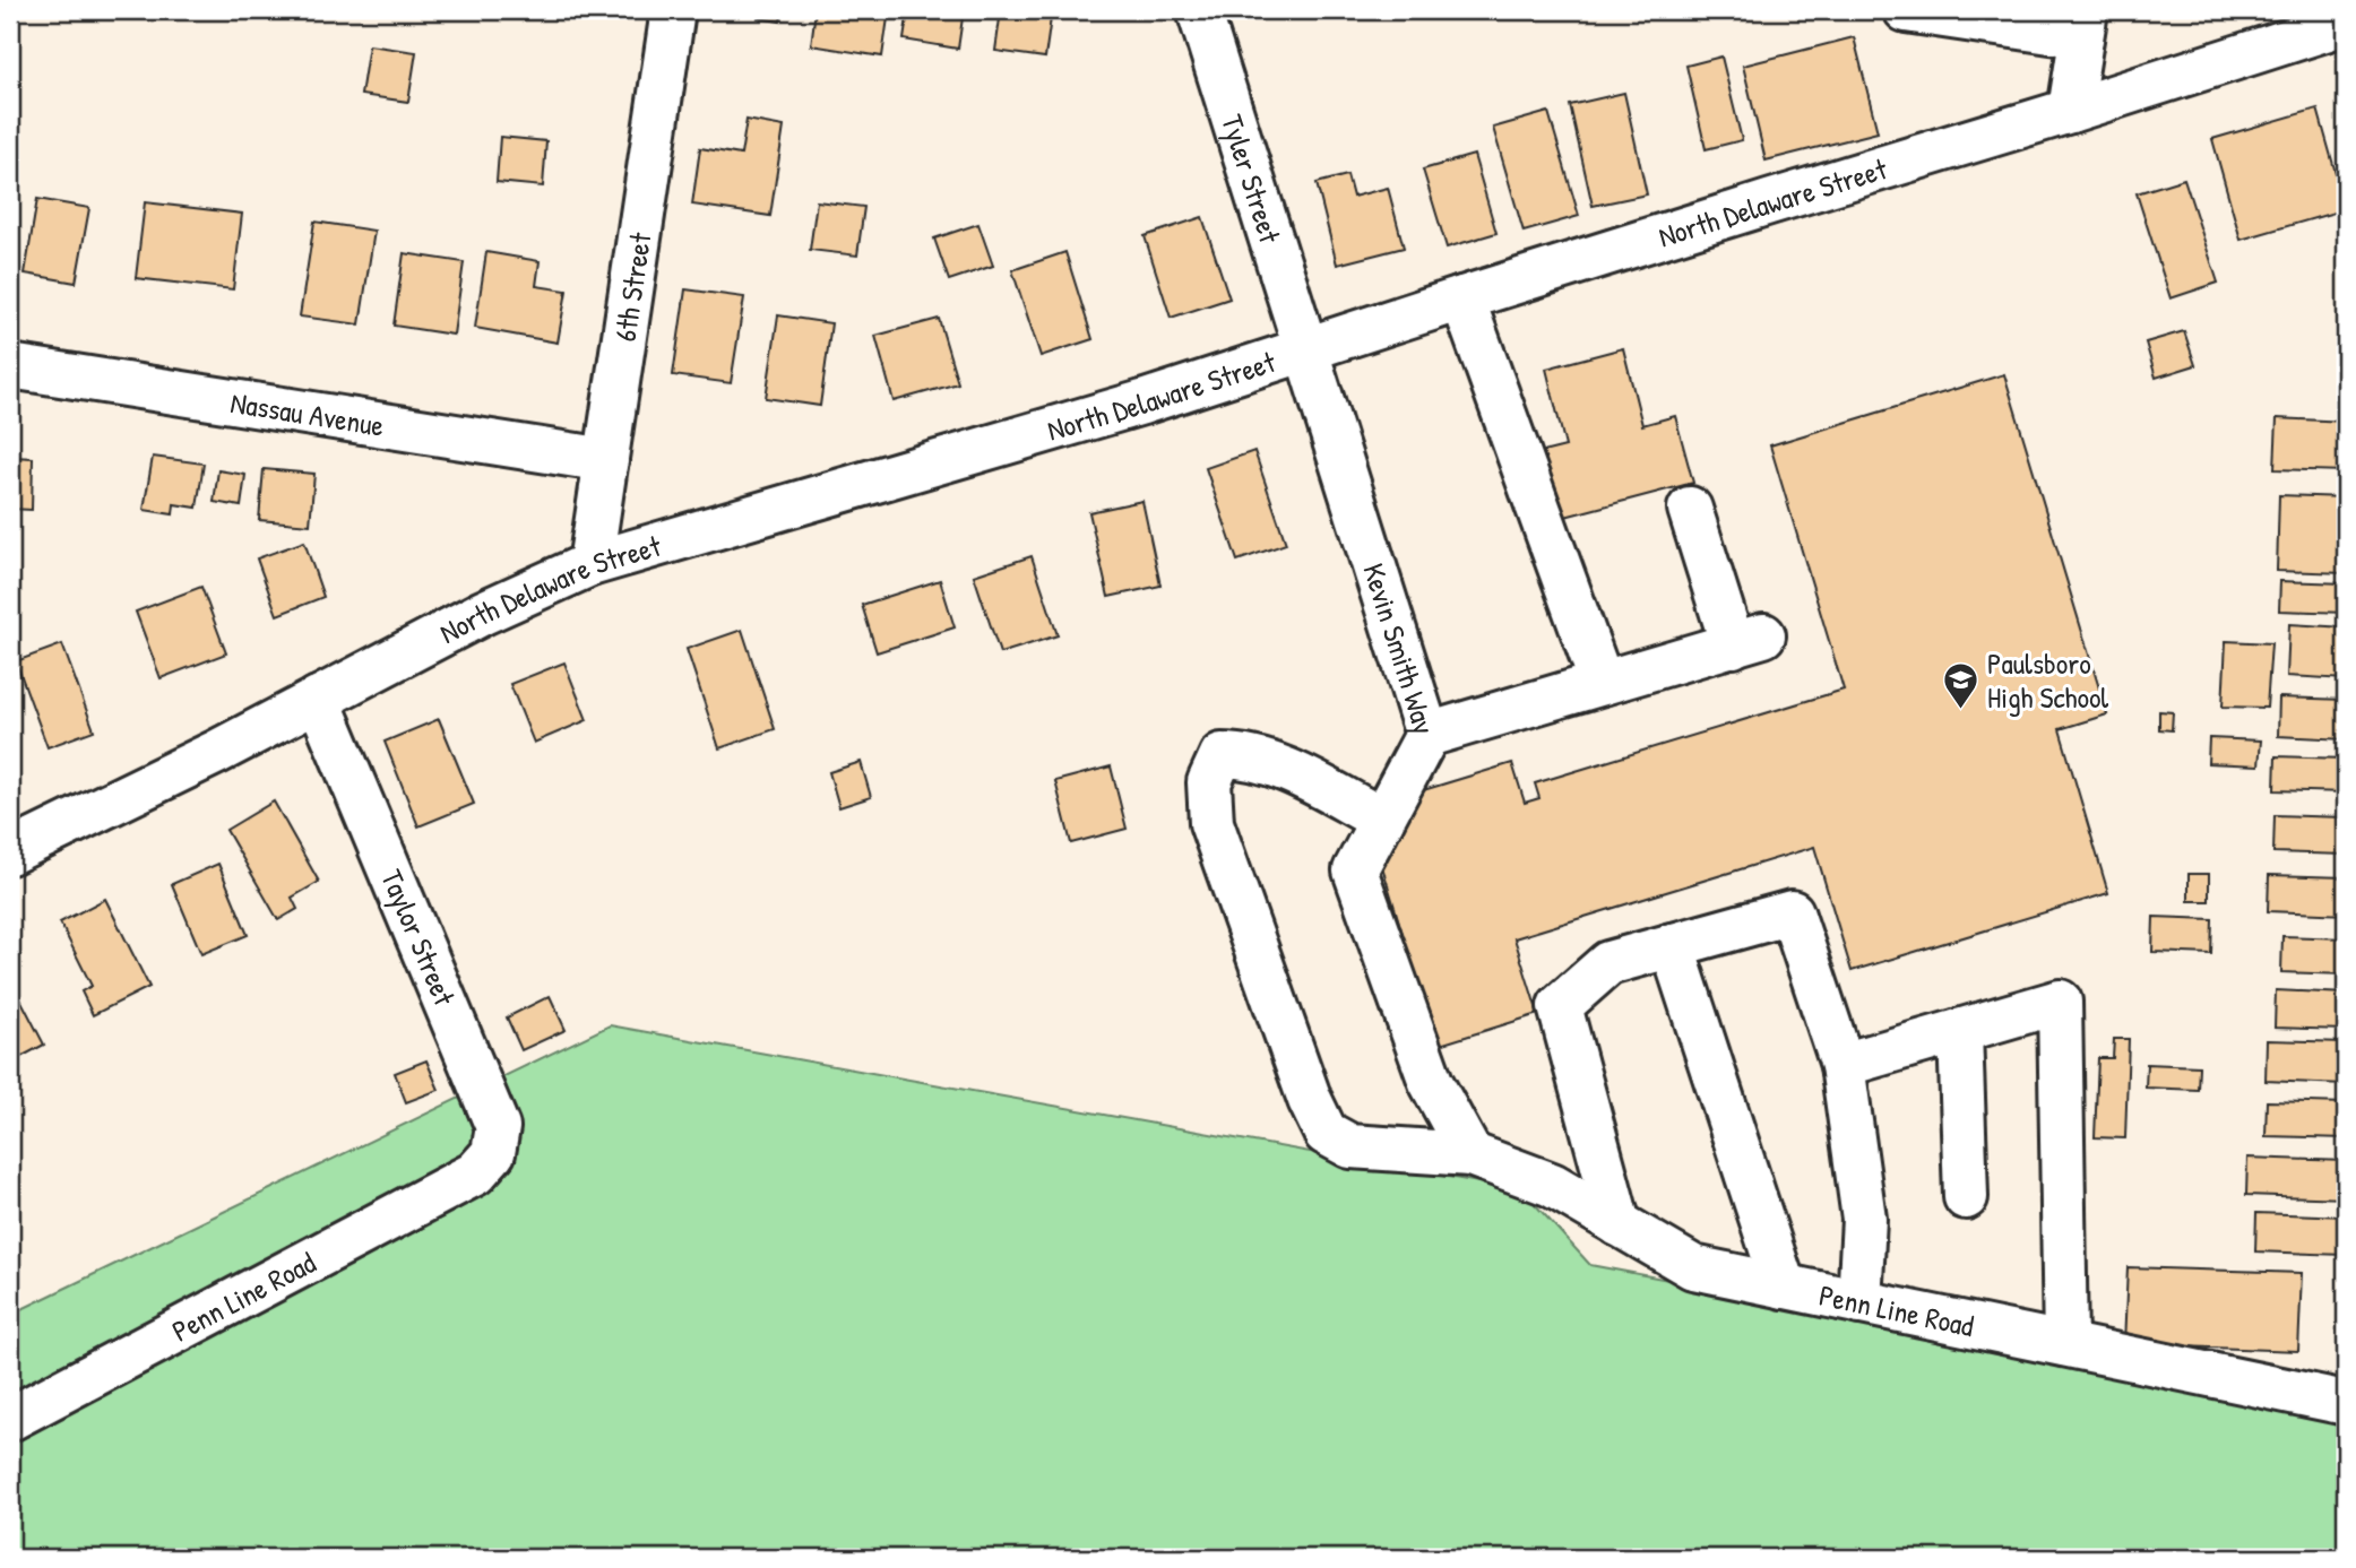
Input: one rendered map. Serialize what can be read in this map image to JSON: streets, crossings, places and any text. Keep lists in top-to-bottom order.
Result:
{
  "streets": {
    "street": [
      "Tyler Street",
      "North Delaware Street",
      "6th Street",
      "Nassau Avenue",
      "Kevin Smith Way",
      "Taylor Street",
      "Penn Line Road"
    ]
  },
  "crossings": [
    ["Tyler Street", "North Delaware Street"],
    ["Tyler Street", "Kevin Smith Way"],
    ["North Delaware Street", "6th Street"],
    ["North Delaware Street", "Kevin Smith Way"],
    ["North Delaware Street", "Taylor Street"],
    ["6th Street", "Nassau Avenue"],
    ["Kevin Smith Way", "Penn Line Road"],
    ["Taylor Street", "Penn Line Road"]
  ],
  "places": {
    "school or university": ["Paulsboro High School"]
  }
}
